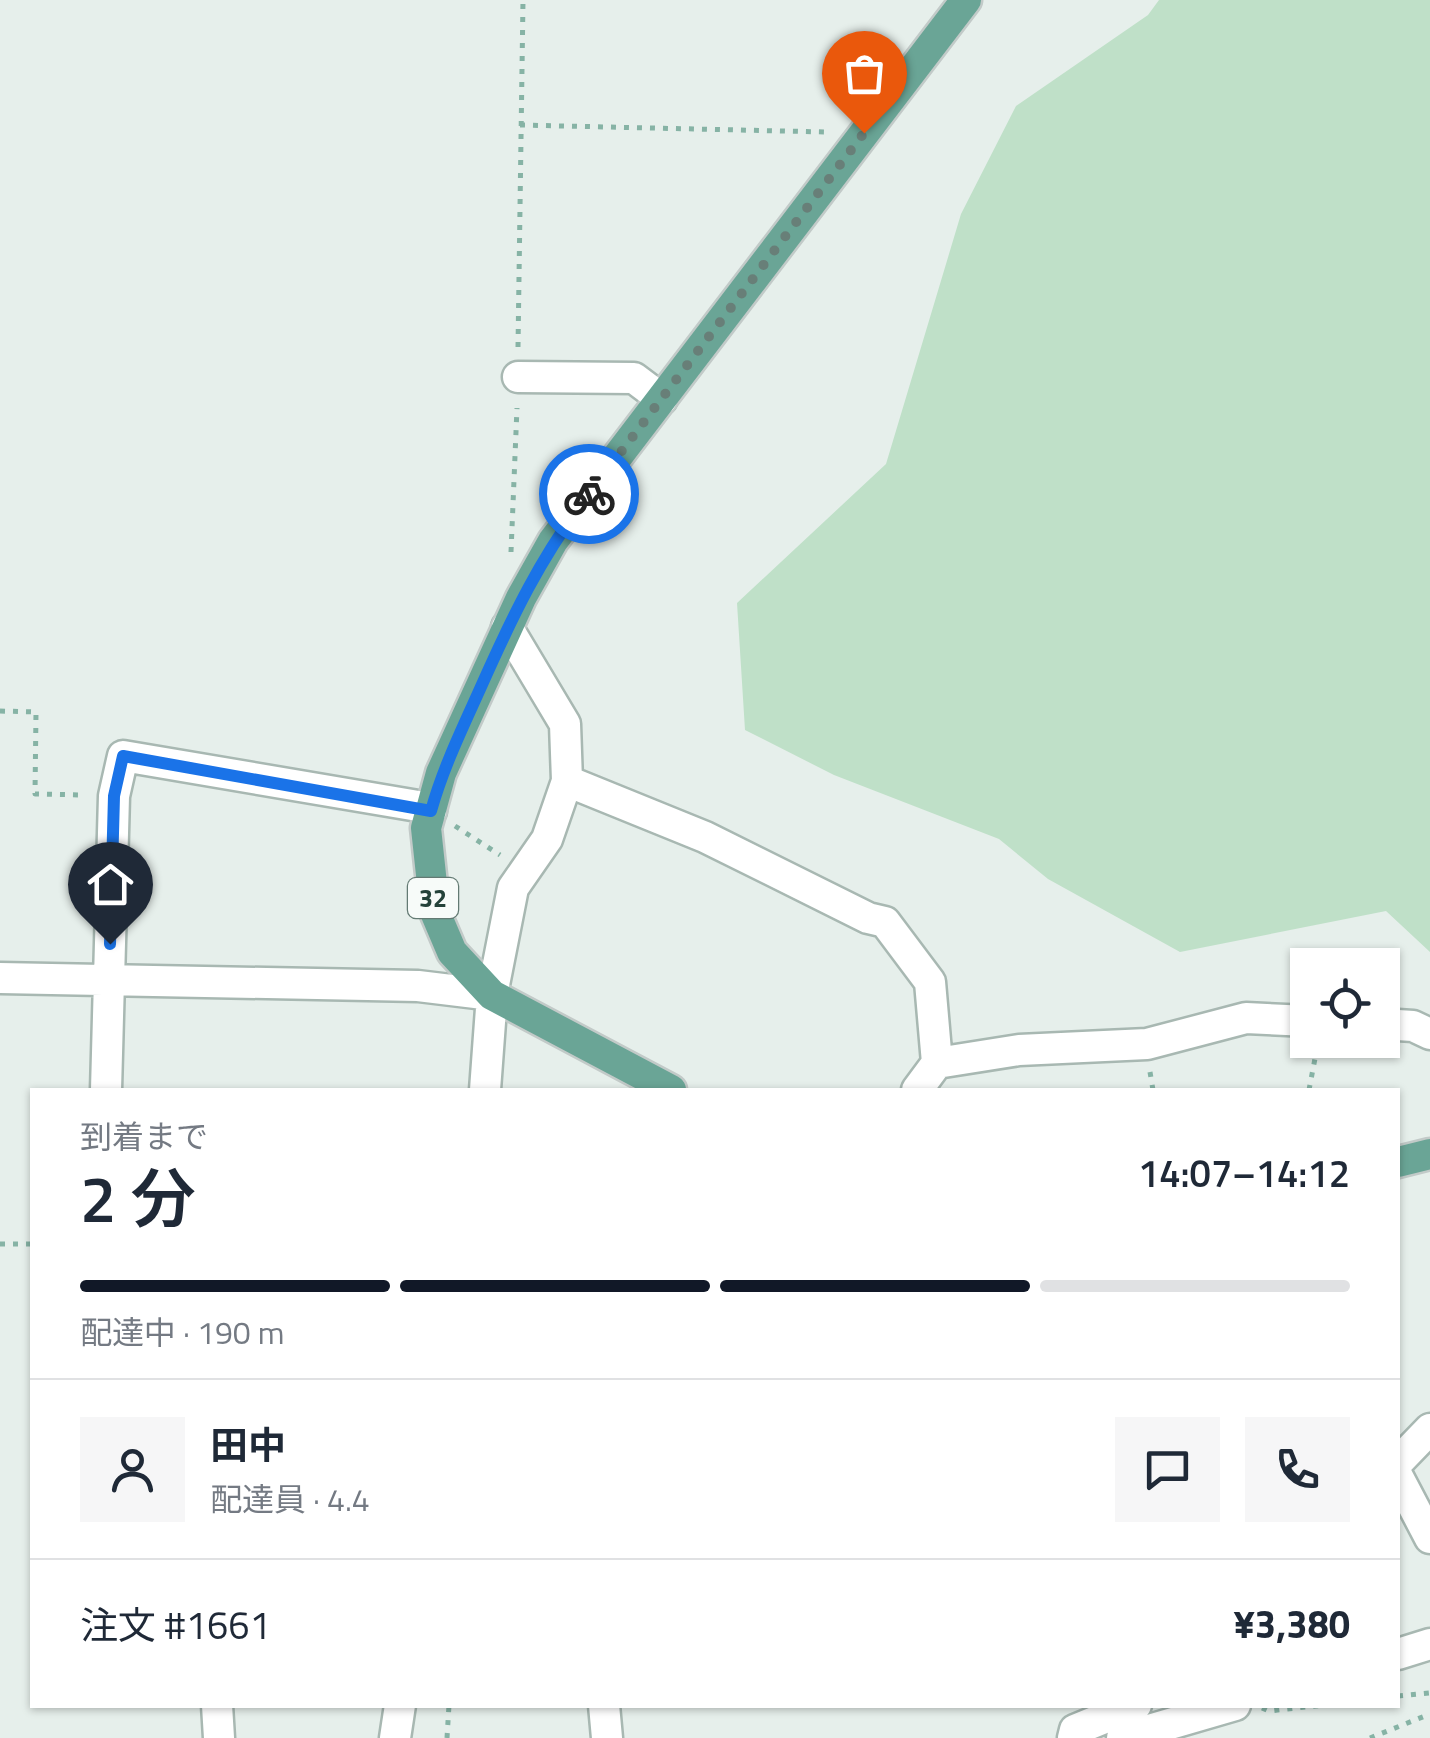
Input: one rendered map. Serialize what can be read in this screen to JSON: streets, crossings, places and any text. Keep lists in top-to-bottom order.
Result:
{
  "streets": {
    "main road": ["32"]
  },
  "page": {
    "heading": ["2 分", "到着まで", "14:07–14:12"],
    "panel": [
      "田中",
      "配達員 · 4.4",
      "注文 #1661",
      "¥3,380"
    ],
    "bar": "配達中 · 190 m"
  }
}
